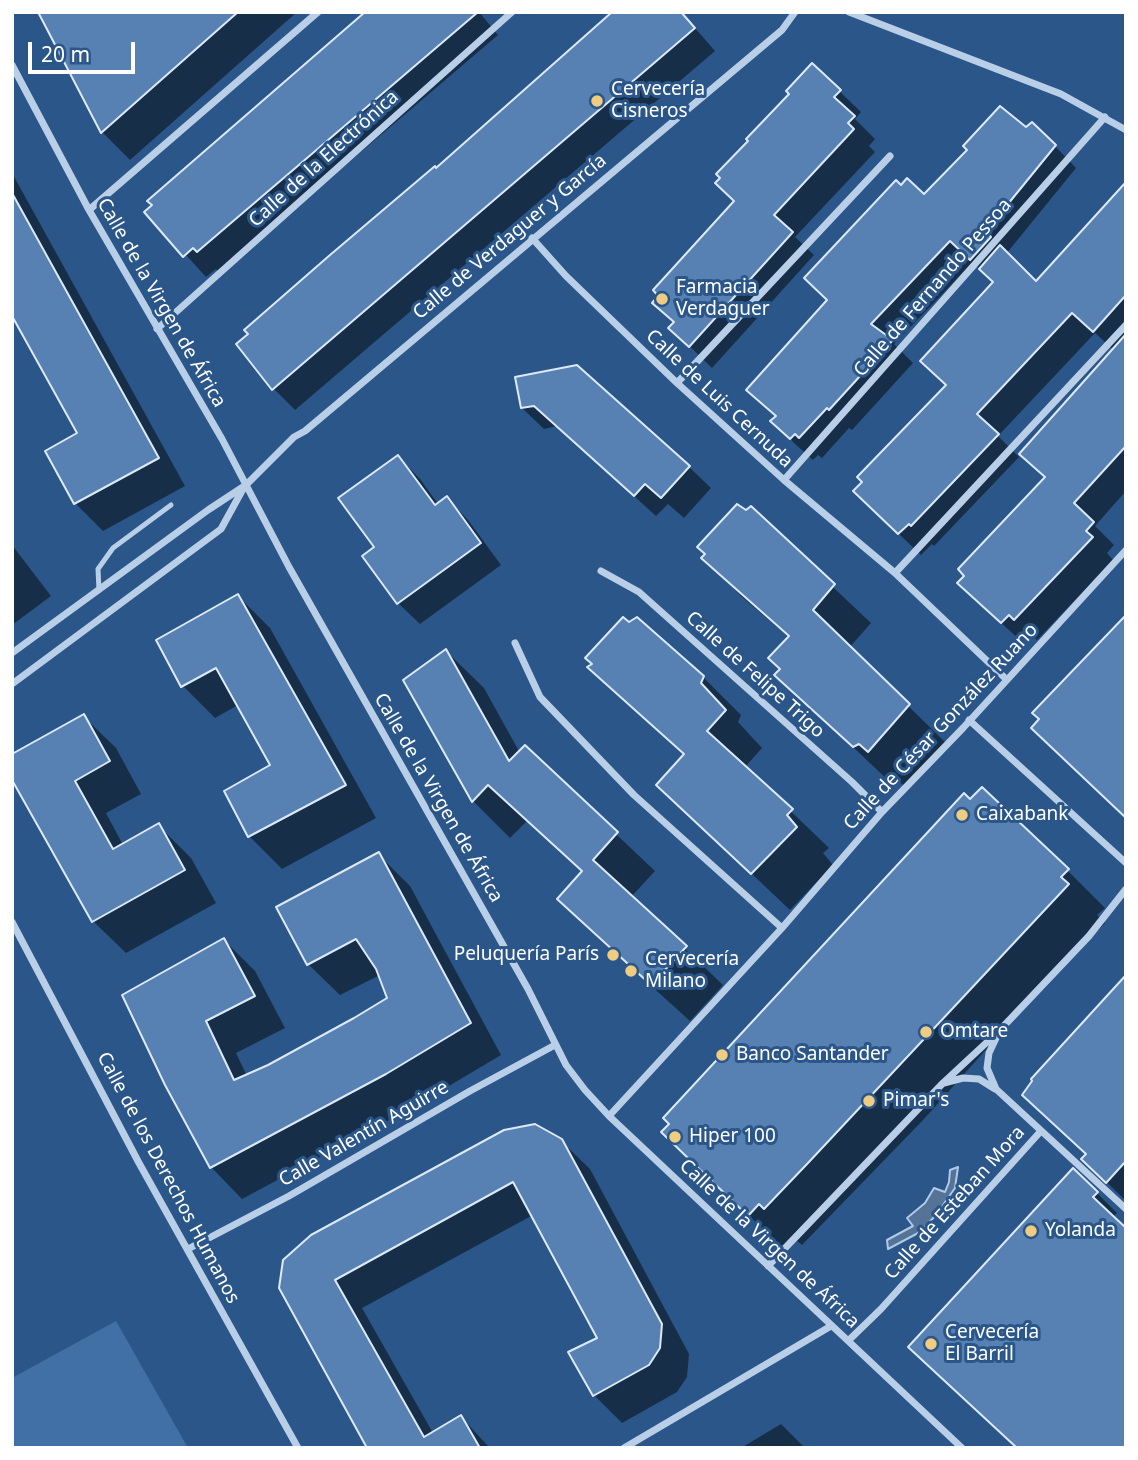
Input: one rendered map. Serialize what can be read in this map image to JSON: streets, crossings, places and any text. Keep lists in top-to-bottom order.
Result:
{
  "streets": {
    "street": [
      "Calle de la Electrónica",
      "Calle de Verdaguer y García",
      "Calle de Fernando Pessoa",
      "Calle de la Virgen de África",
      "Calle de Luis Cernuda",
      "Calle de Felipe Trigo",
      "Calle de César González Ruano",
      "Calle Valentín Aguirre",
      "Calle de los Derechos Humanos",
      "Calle de Esteban Mora"
    ]
  },
  "crossings": [
    ["Calle de la Electrónica", "Calle de la Virgen de África"],
    ["Calle de Verdaguer y García", "Calle de la Virgen de África"],
    ["Calle de Verdaguer y García", "Calle de Luis Cernuda"],
    ["Calle de Fernando Pessoa", "Calle de Luis Cernuda"],
    ["Calle de la Virgen de África", "Calle de César González Ruano"],
    ["Calle de la Virgen de África", "Calle Valentín Aguirre"],
    ["Calle de la Virgen de África", "Calle de Esteban Mora"],
    ["Calle de Luis Cernuda", "Calle de César González Ruano"],
    ["Calle de Felipe Trigo", "Calle de César González Ruano"],
    ["Calle Valentín Aguirre", "Calle de los Derechos Humanos"]
  ],
  "places": [
    "Cervecería Cisneros",
    "Farmacia Verdaguer",
    "Caixabank",
    "Peluquería París",
    "Cervecería Milano",
    "Omtare",
    "Banco Santander",
    "Pimar's",
    "Hiper 100",
    "Yolanda",
    "Cervecería El Barril"
  ],
  "scale_bar": "20 m"
}
